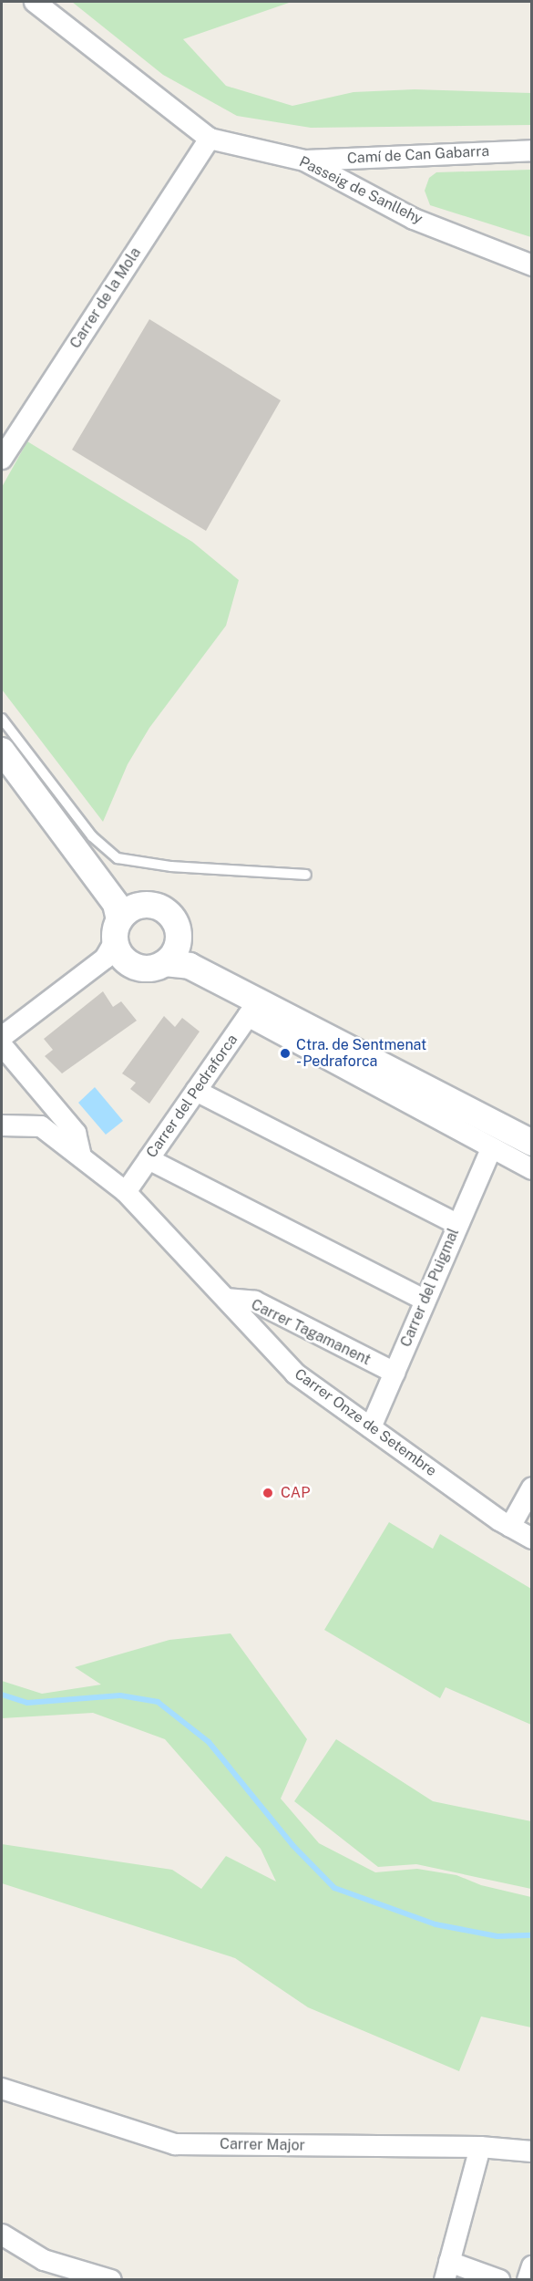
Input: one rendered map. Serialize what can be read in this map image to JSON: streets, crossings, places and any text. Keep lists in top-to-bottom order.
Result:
{
  "streets": {
    "street": [
      "Camí de Can Gabarra",
      "Passeig de Sanllehy",
      "Carrer de la Mola",
      "Carrer del Pedraforca",
      "Carrer del Puigmal",
      "Carrer Tagamanent",
      "Carrer Onze de Setembre",
      "Carrer Major"
    ]
  },
  "crossings": [
    ["Camí de Can Gabarra", "Passeig de Sanllehy"],
    ["Passeig de Sanllehy", "Carrer de la Mola"],
    ["Carrer del Pedraforca", "Carrer Onze de Setembre"],
    ["Carrer del Puigmal", "Carrer Tagamanent"],
    ["Carrer del Puigmal", "Carrer Onze de Setembre"],
    ["Carrer Tagamanent", "Carrer Onze de Setembre"]
  ],
  "places": ["Ctra. de Sentmenat - Pedraforca", "CAP"]
}
